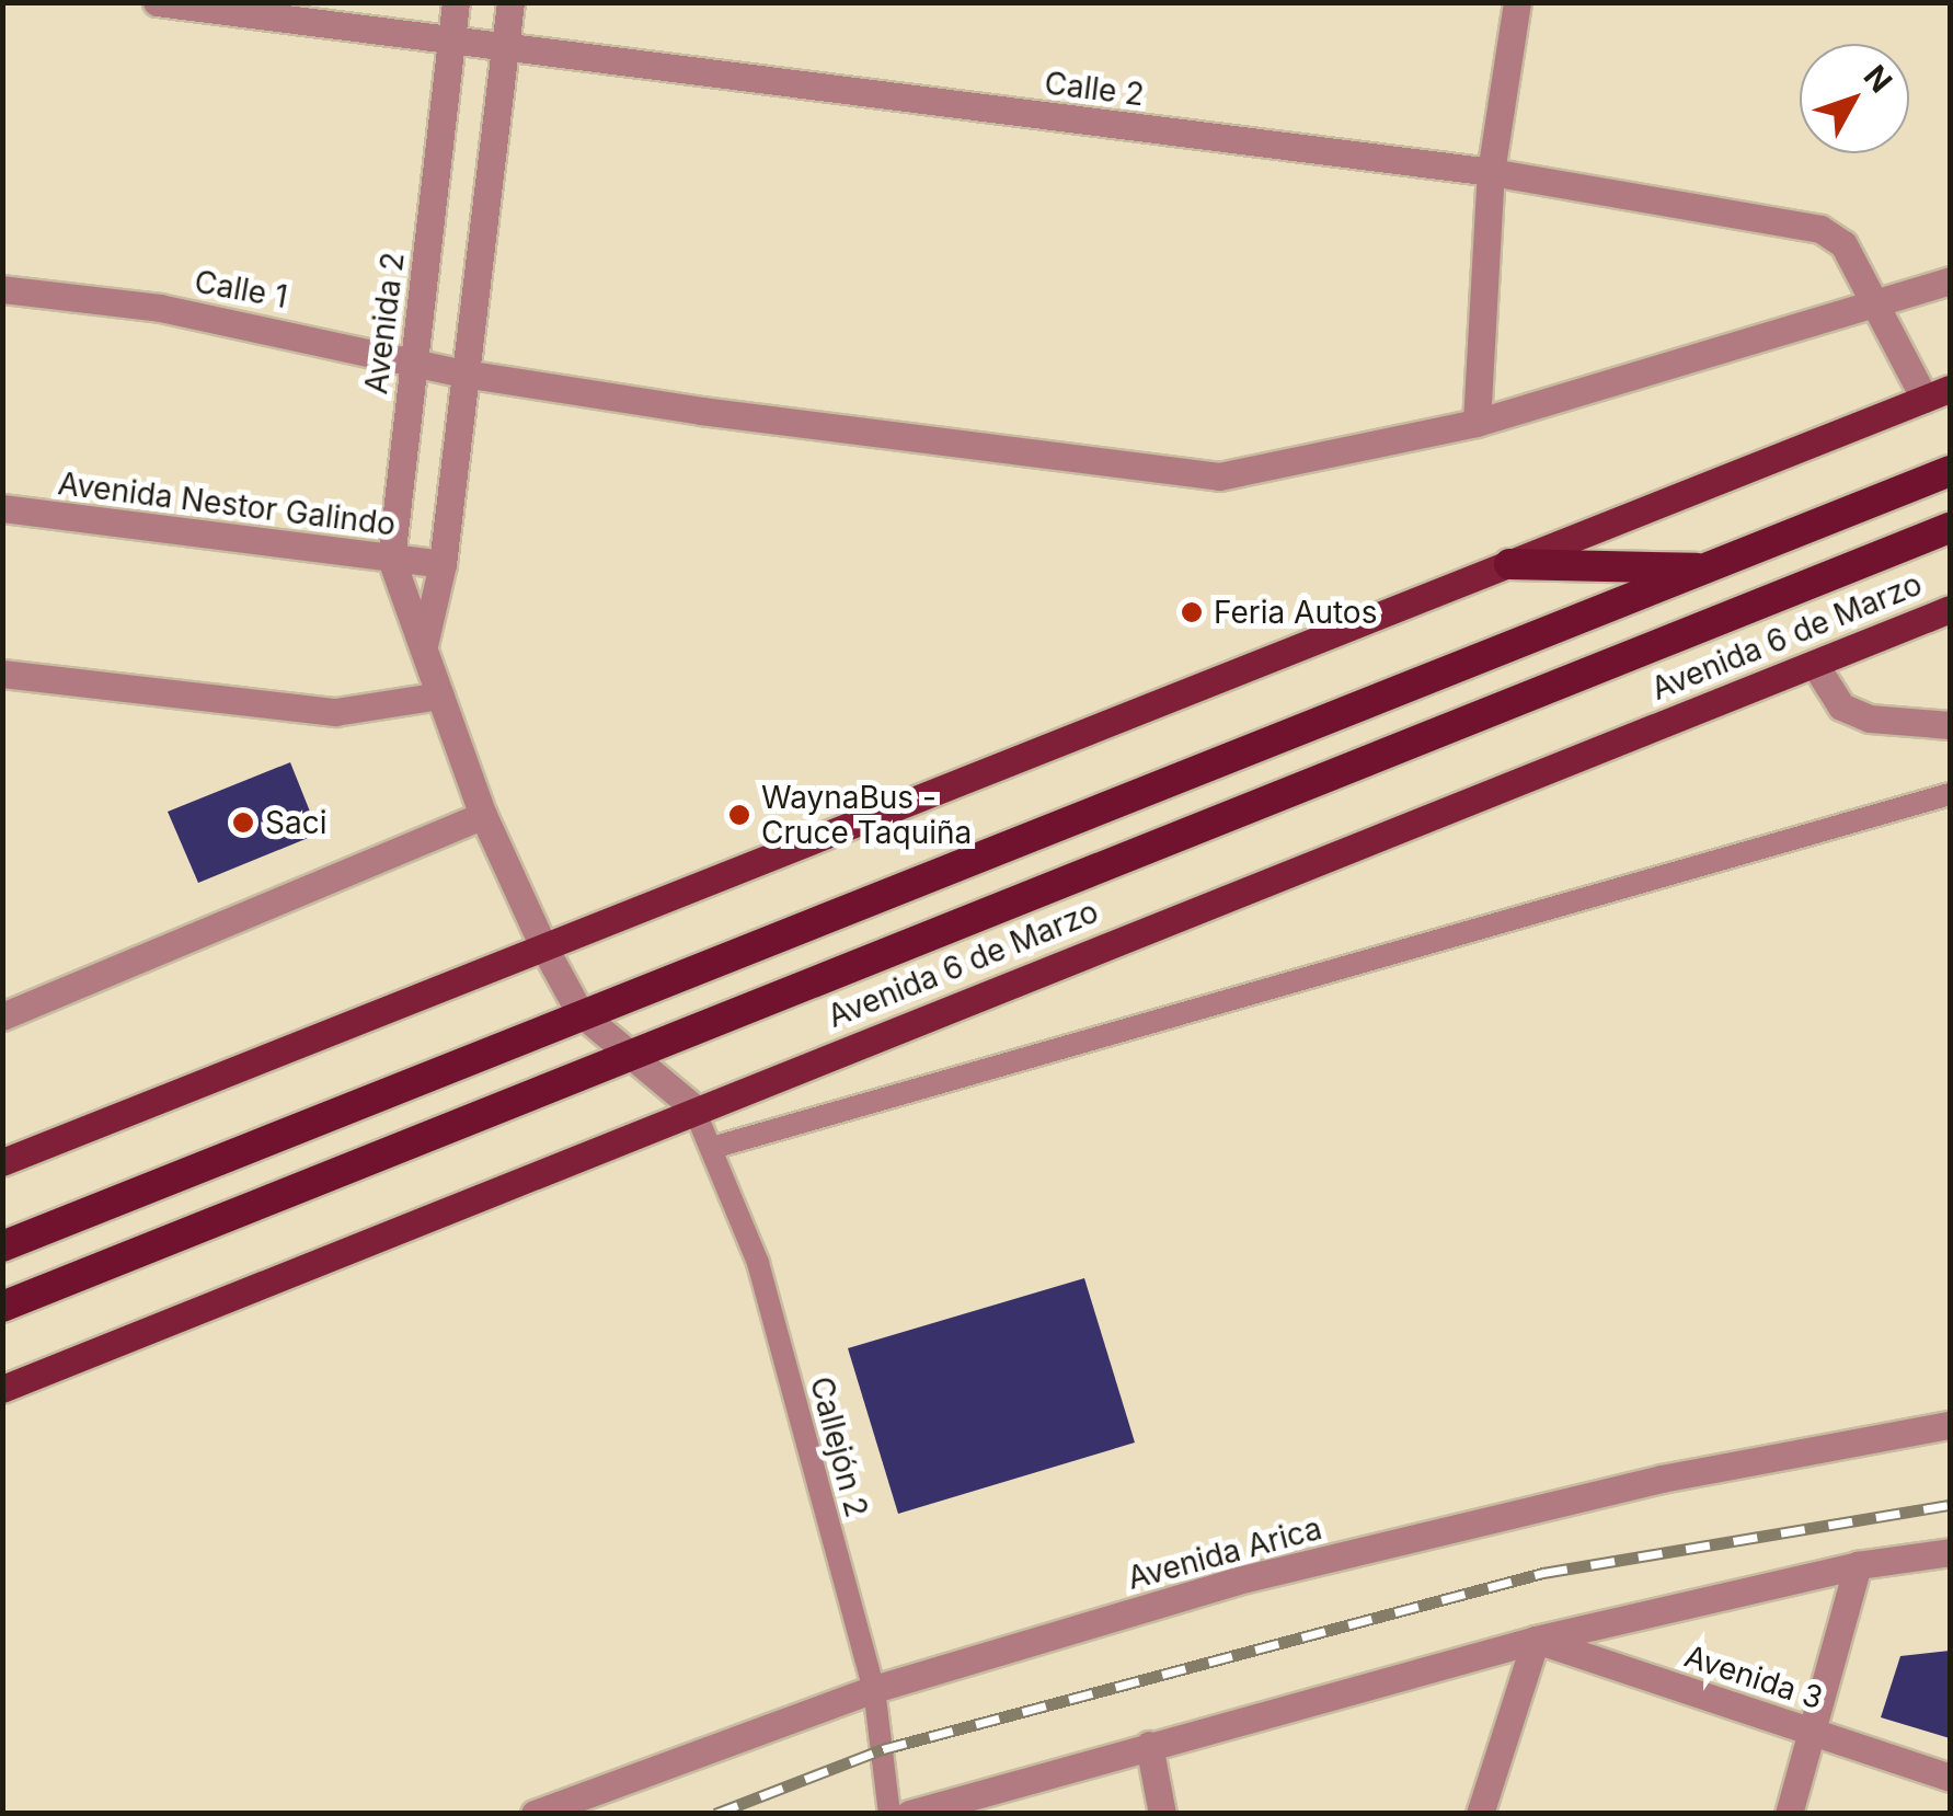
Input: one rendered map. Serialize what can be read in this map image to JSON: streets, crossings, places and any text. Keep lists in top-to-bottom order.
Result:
{
  "streets": {
    "highway": ["Avenida 6 de Marzo"],
    "street": [
      "Calle 2",
      "Calle 1",
      "Avenida 2",
      "Avenida Nestor Galindo",
      "Avenida Arica",
      "Avenida 3"
    ],
    "lane": ["Callejón 2"]
  },
  "crossings": [
    ["Calle 2", "Calle 1"],
    ["Calle 2", "Avenida 2"],
    ["Calle 1", "Avenida 2"],
    ["Avenida 2", "Avenida Nestor Galindo"],
    ["Avenida 2", "Avenida 6 de Marzo"],
    ["Avenida 2", "Callejón 2"],
    ["Avenida 6 de Marzo", "Callejón 2"],
    ["Callejón 2", "Avenida Arica"]
  ],
  "places": ["Feria Autos", "WaynaBus - Cruce Taquiña", "Saci"],
  "north": "top right"
}
